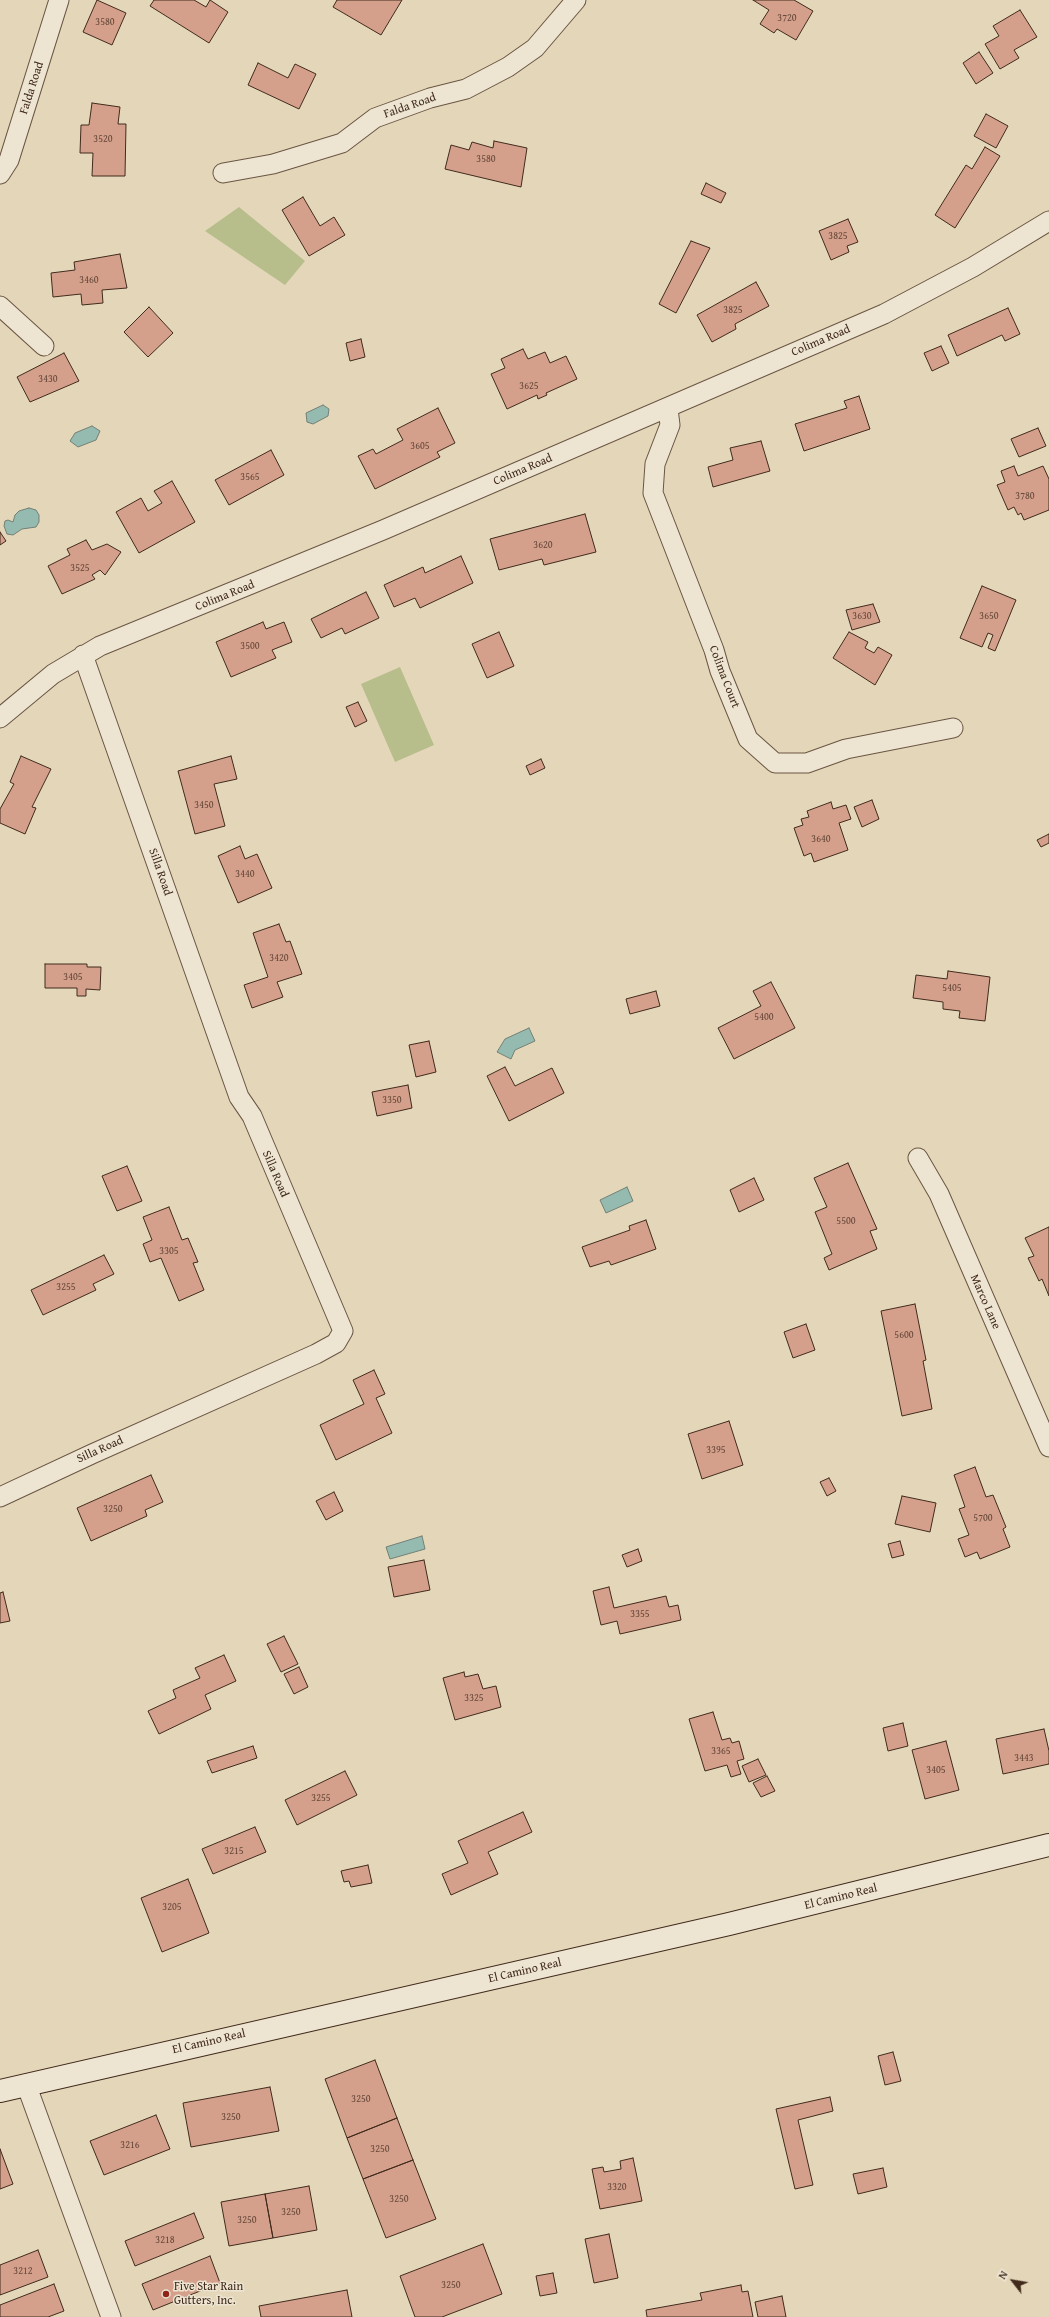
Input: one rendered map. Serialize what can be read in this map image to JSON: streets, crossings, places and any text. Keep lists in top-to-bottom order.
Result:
{
  "streets": {
    "main road": ["El Camino Real"],
    "street": [
      "Falda Road",
      "Colima Road",
      "Colima Court",
      "Silla Road",
      "Marco Lane"
    ]
  },
  "crossings": [
    ["Colima Road", "Colima Court"],
    ["Colima Road", "Silla Road"]
  ],
  "places": ["Five Star Rain Gutters, Inc."],
  "house_numbers": [
    "3720",
    "3580",
    "3520",
    "3580",
    "3825",
    "3460",
    "3825",
    "3430",
    "3625",
    "3605",
    "3565",
    "3780",
    "3620",
    "3525",
    "3630",
    "3650",
    "3500",
    "3450",
    "3640",
    "3440",
    "3420",
    "3405",
    "5405",
    "5400",
    "3350",
    "5500",
    "3305",
    "3255",
    "5600",
    "3395",
    "3250",
    "5700",
    "3355",
    "3325",
    "3365",
    "3443",
    "3405",
    "3255",
    "3215",
    "3205",
    "3250",
    "3250",
    "3216",
    "3250",
    "3320",
    "3250",
    "3250",
    "3250",
    "3218",
    "3212",
    "3250"
  ],
  "north": "top left"
}
